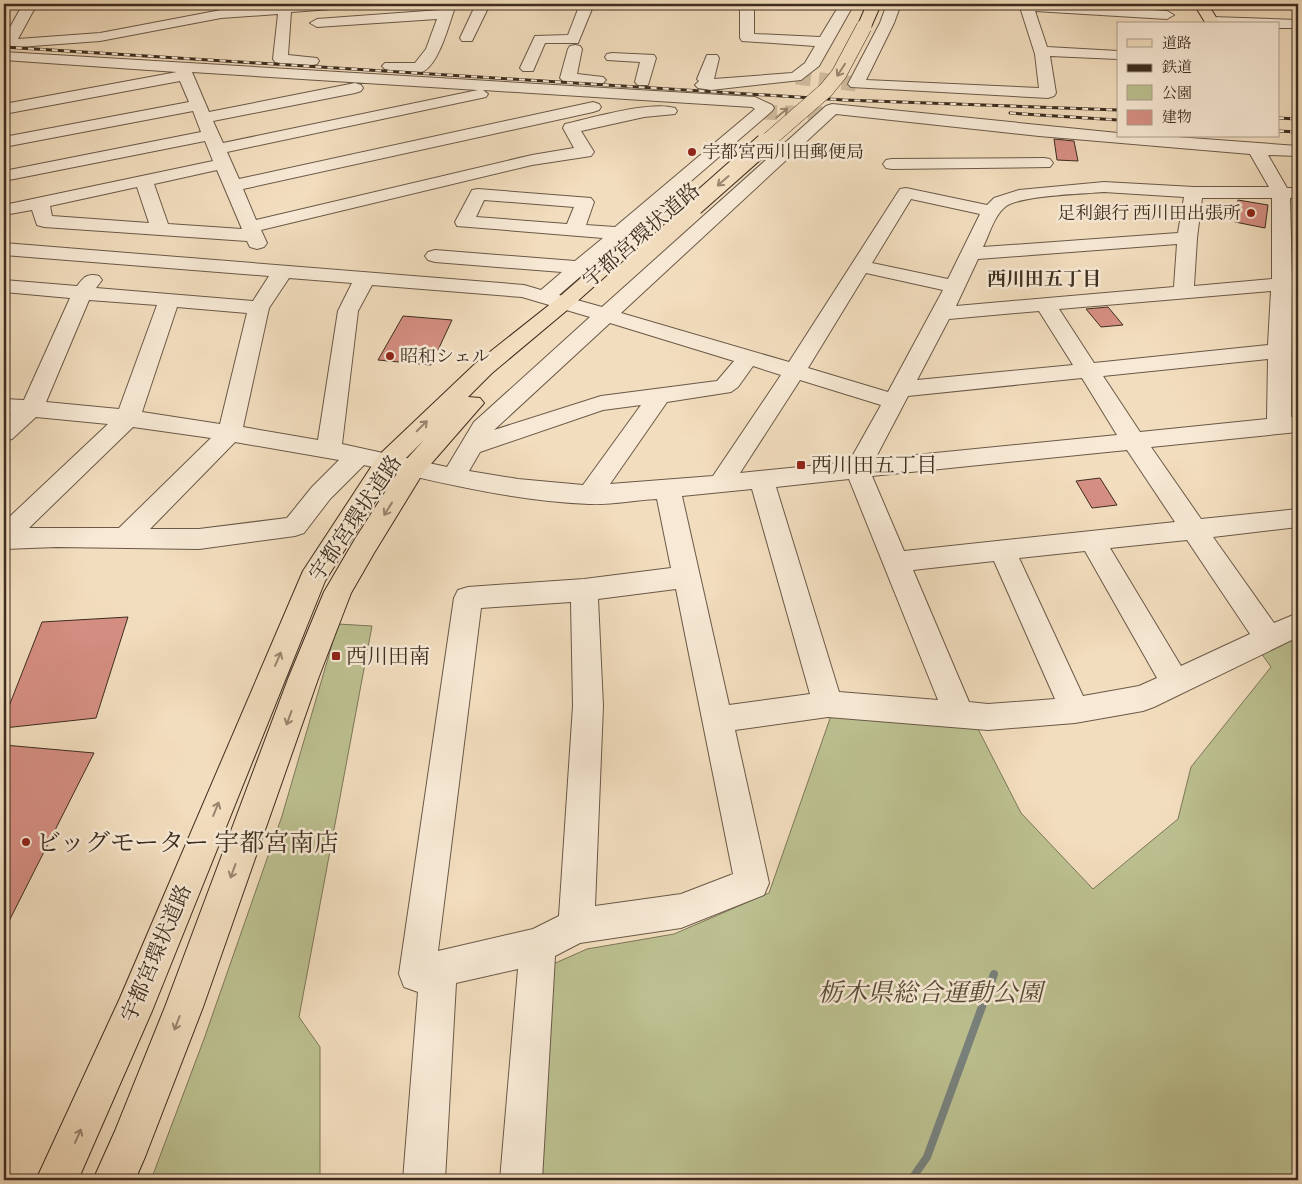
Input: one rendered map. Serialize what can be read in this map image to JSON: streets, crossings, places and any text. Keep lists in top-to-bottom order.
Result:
{
  "streets": {
    "main road": ["宇都宮環状道路"]
  },
  "districts": ["西川田五丁目"],
  "parks": ["栃木県総合運動公園"],
  "places": {
    "other": [
      "宇都宮西川田郵便局",
      "足利銀行 西川田出張所",
      "昭和シェル",
      "ビッグモーター 宇都宮南店"
    ],
    "transit": ["西川田五丁目", "西川田南"]
  },
  "legend": [
    "道路",
    "鉄道",
    "公園",
    "建物"
  ]
}
